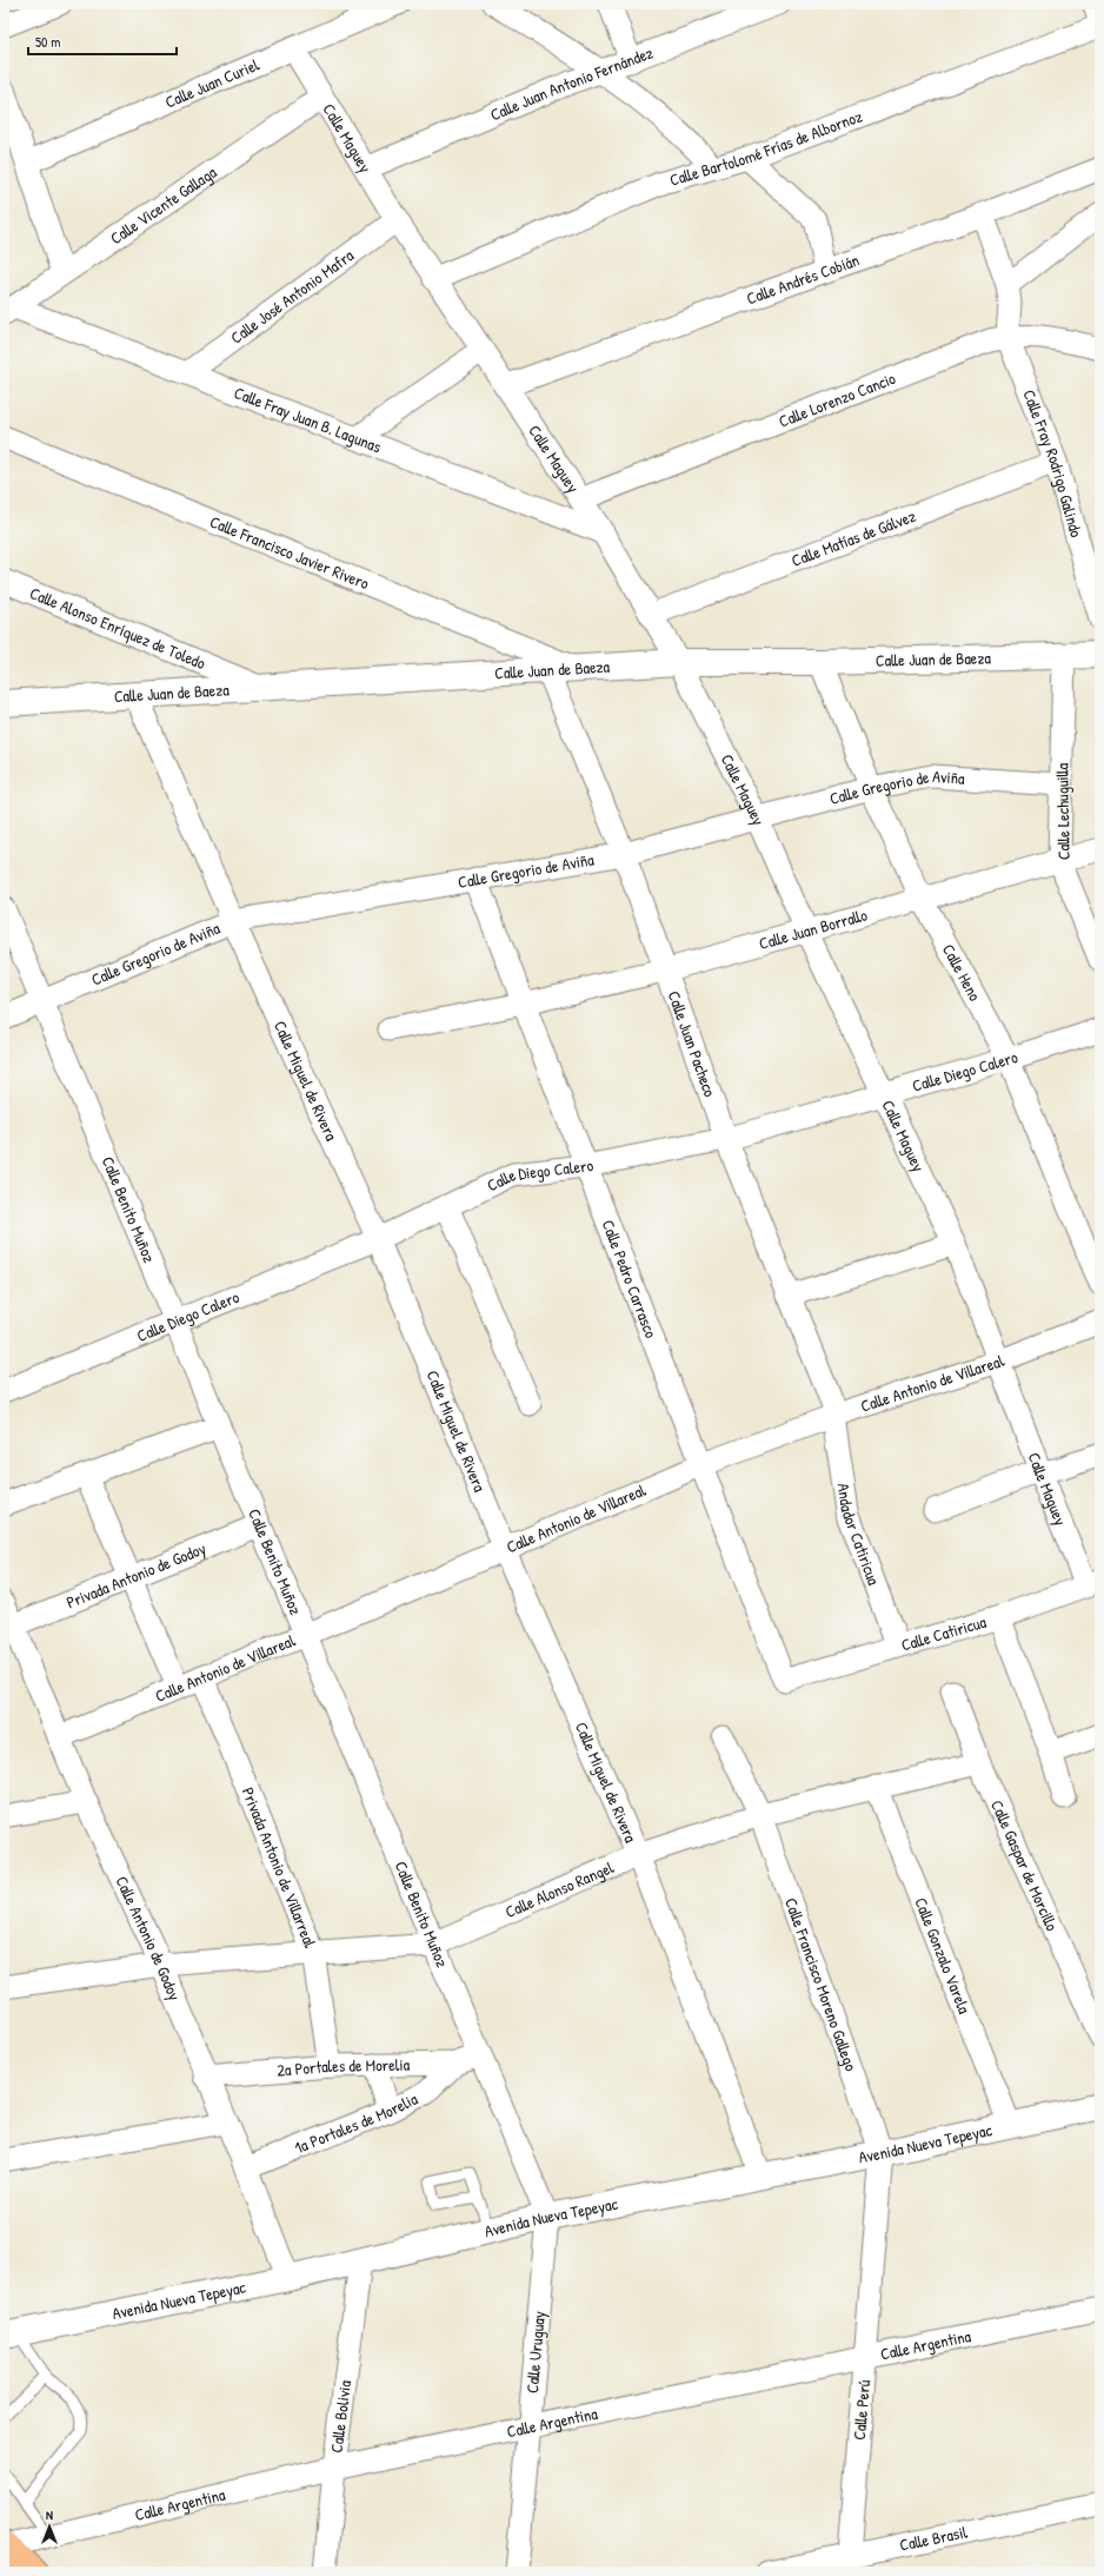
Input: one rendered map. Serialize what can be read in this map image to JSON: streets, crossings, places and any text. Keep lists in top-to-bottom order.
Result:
{
  "streets": {
    "street": [
      "Calle Juan Curiel",
      "Calle Juan Antonio Fernández",
      "Calle Maguey",
      "Calle Bartolomé Frías de Albornoz",
      "Calle Vicente Gallaga",
      "Calle Andrés Cobián",
      "Calle José Antonio Mafra",
      "Calle Lorenzo Cancio",
      "Calle Fray Juan B. Lagunas",
      "Calle Fray Rodrigo Galindo",
      "Calle Matías de Gálvez",
      "Calle Francisco Javier Rivero",
      "Calle Alonso Enríquez de Toledo",
      "Calle Juan de Baeza",
      "Calle Gregorio de Aviña",
      "Calle Lechuguilla",
      "Calle Juan Borrallo",
      "Calle Heno",
      "Calle Juan Pacheco",
      "Calle Diego Calero",
      "Calle Miguel de Rivera",
      "Calle Benito Muñoz",
      "Calle Pedro Carrasco",
      "Calle Antonio de Villareal",
      "Andador Catiricua",
      "Privada Antonio de Godoy",
      "Calle Catiricua",
      "Calle Gaspar de Morcillo",
      "Privada Antonio de Villarreal",
      "Calle Alonso Rangel",
      "Calle Antonio de Godoy",
      "Calle Gonzalo Varela",
      "Calle Francisco Moreno Gallego",
      "2a Portales de Morelia",
      "1a Portales de Morelia",
      "Avenida Nueva Tepeyac",
      "Calle Argentina",
      "Calle Uruguay",
      "Calle Perú",
      "Calle Bolivia",
      "Calle Brasil"
    ]
  },
  "crossings": [
    ["Calle Juan Curiel", "Calle Maguey"],
    ["Calle Juan Antonio Fernández", "Calle Maguey"],
    ["Calle Maguey", "Calle Bartolomé Frías de Albornoz"],
    ["Calle Maguey", "Calle Vicente Gallaga"],
    ["Calle Maguey", "Calle Andrés Cobián"],
    ["Calle Maguey", "Calle José Antonio Mafra"],
    ["Calle Maguey", "Calle Lorenzo Cancio"],
    ["Calle Maguey", "Calle Fray Juan B. Lagunas"],
    ["Calle Maguey", "Calle Matías de Gálvez"],
    ["Calle Maguey", "Calle Juan de Baeza"],
    ["Calle Maguey", "Calle Gregorio de Aviña"],
    ["Calle Maguey", "Calle Juan Borrallo"],
    ["Calle Maguey", "Calle Diego Calero"],
    ["Calle Maguey", "Calle Antonio de Villareal"],
    ["Calle Maguey", "Calle Catiricua"],
    ["Calle Vicente Gallaga", "Calle Fray Juan B. Lagunas"],
    ["Calle José Antonio Mafra", "Calle Fray Juan B. Lagunas"],
    ["Calle Lorenzo Cancio", "Calle Fray Rodrigo Galindo"],
    ["Calle Fray Rodrigo Galindo", "Calle Matías de Gálvez"],
    ["Calle Francisco Javier Rivero", "Calle Juan de Baeza"],
    ["Calle Alonso Enríquez de Toledo", "Calle Juan de Baeza"],
    ["Calle Juan de Baeza", "Calle Lechuguilla"],
    ["Calle Juan de Baeza", "Calle Heno"],
    ["Calle Juan de Baeza", "Calle Juan Pacheco"],
    ["Calle Juan de Baeza", "Calle Miguel de Rivera"],
    ["Calle Gregorio de Aviña", "Calle Lechuguilla"],
    ["Calle Gregorio de Aviña", "Calle Heno"],
    ["Calle Gregorio de Aviña", "Calle Juan Pacheco"],
    ["Calle Gregorio de Aviña", "Calle Miguel de Rivera"],
    ["Calle Gregorio de Aviña", "Calle Benito Muñoz"],
    ["Calle Gregorio de Aviña", "Calle Pedro Carrasco"],
    ["Calle Lechuguilla", "Calle Juan Borrallo"],
    ["Calle Juan Borrallo", "Calle Heno"],
    ["Calle Juan Borrallo", "Calle Juan Pacheco"],
    ["Calle Juan Borrallo", "Calle Pedro Carrasco"],
    ["Calle Heno", "Calle Diego Calero"],
    ["Calle Juan Pacheco", "Calle Diego Calero"],
    ["Calle Juan Pacheco", "Calle Antonio de Villareal"],
    ["Calle Juan Pacheco", "Andador Catiricua"],
    ["Calle Diego Calero", "Calle Miguel de Rivera"],
    ["Calle Diego Calero", "Calle Benito Muñoz"],
    ["Calle Diego Calero", "Calle Pedro Carrasco"],
    ["Calle Miguel de Rivera", "Calle Antonio de Villareal"],
    ["Calle Miguel de Rivera", "Calle Alonso Rangel"],
    ["Calle Miguel de Rivera", "Avenida Nueva Tepeyac"],
    ["Calle Benito Muñoz", "Calle Antonio de Villareal"],
    ["Calle Benito Muñoz", "Privada Antonio de Godoy"],
    ["Calle Benito Muñoz", "Calle Alonso Rangel"],
    ["Calle Benito Muñoz", "2a Portales de Morelia"],
    ["Calle Benito Muñoz", "Avenida Nueva Tepeyac"],
    ["Calle Benito Muñoz", "Calle Uruguay"],
    ["Calle Pedro Carrasco", "Calle Antonio de Villareal"],
    ["Calle Pedro Carrasco", "Calle Catiricua"],
    ["Calle Antonio de Villareal", "Andador Catiricua"],
    ["Calle Antonio de Villareal", "Privada Antonio de Villarreal"],
    ["Calle Antonio de Villareal", "Calle Antonio de Godoy"],
    ["Andador Catiricua", "Calle Catiricua"],
    ["Privada Antonio de Godoy", "Calle Antonio de Godoy"],
    ["Calle Gaspar de Morcillo", "Calle Alonso Rangel"],
    ["Privada Antonio de Villarreal", "Calle Alonso Rangel"],
    ["Privada Antonio de Villarreal", "2a Portales de Morelia"],
    ["Calle Alonso Rangel", "Calle Antonio de Godoy"],
    ["Calle Alonso Rangel", "Calle Gonzalo Varela"],
    ["Calle Alonso Rangel", "Calle Francisco Moreno Gallego"],
    ["Calle Antonio de Godoy", "2a Portales de Morelia"],
    ["Calle Antonio de Godoy", "1a Portales de Morelia"],
    ["Calle Antonio de Godoy", "Avenida Nueva Tepeyac"],
    ["Calle Gonzalo Varela", "Avenida Nueva Tepeyac"],
    ["Calle Francisco Moreno Gallego", "Avenida Nueva Tepeyac"],
    ["Calle Francisco Moreno Gallego", "Calle Perú"],
    ["2a Portales de Morelia", "1a Portales de Morelia"],
    ["Avenida Nueva Tepeyac", "Calle Uruguay"],
    ["Avenida Nueva Tepeyac", "Calle Perú"],
    ["Avenida Nueva Tepeyac", "Calle Bolivia"],
    ["Calle Argentina", "Calle Uruguay"],
    ["Calle Argentina", "Calle Perú"],
    ["Calle Argentina", "Calle Bolivia"],
    ["Calle Perú", "Calle Brasil"]
  ],
  "scale_bar": "50 m",
  "north": "top"
}
